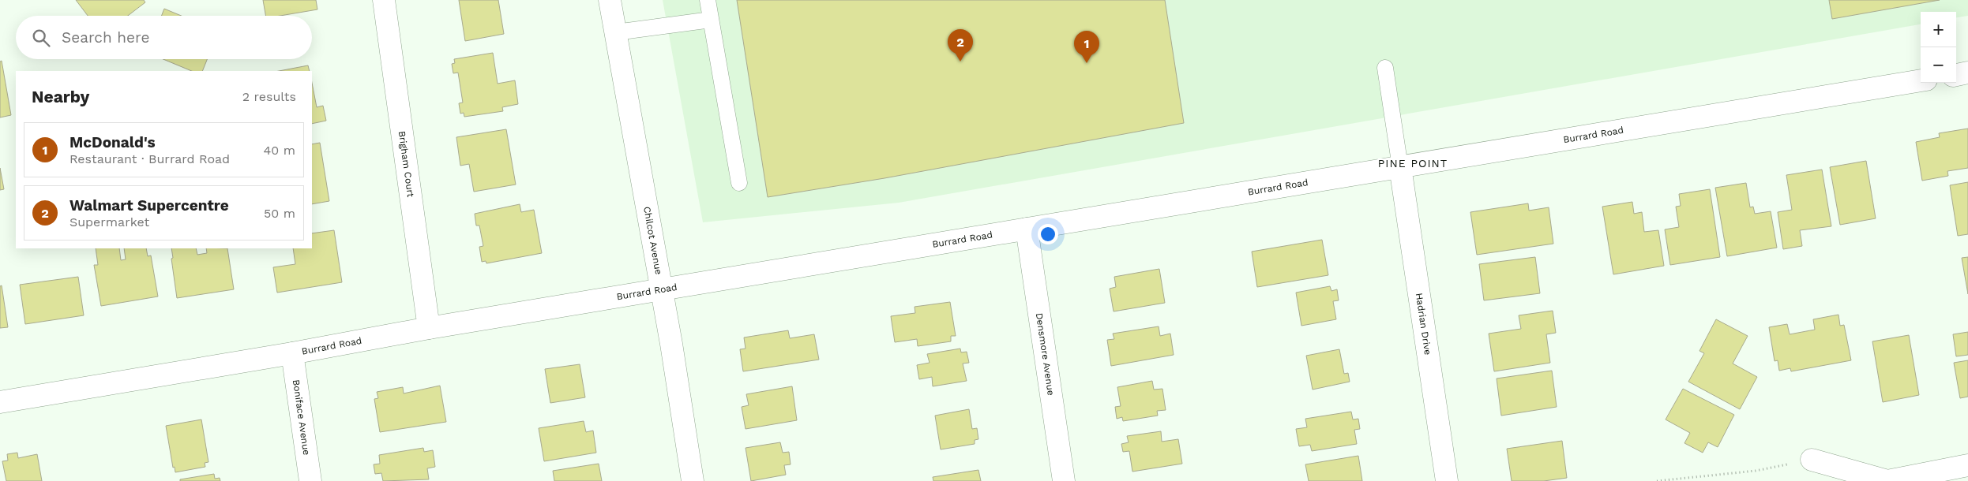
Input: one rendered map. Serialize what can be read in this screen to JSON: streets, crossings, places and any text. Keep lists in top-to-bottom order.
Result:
{
  "streets": {
    "street": [
      "Burrard Road",
      "Brigham Court",
      "Chilcot Avenue",
      "Hadrian Drive",
      "Densmore Avenue",
      "Boniface Avenue"
    ]
  },
  "crossings": [
    ["Burrard Road", "Brigham Court"],
    ["Burrard Road", "Chilcot Avenue"],
    ["Burrard Road", "Hadrian Drive"],
    ["Burrard Road", "Densmore Avenue"],
    ["Burrard Road", "Boniface Avenue"]
  ],
  "districts": ["PINE POINT"],
  "page": {
    "map_buttons": ["+", "−"],
    "search": "Search here",
    "pins": ["2", "1"],
    "heading": ["Nearby", "2 results"],
    "list": [
      {
        "mark": "1",
        "name": "McDonald's",
        "note": "Restaurant · Burrard Road",
        "value": "40 m"
      },
      {
        "mark": "2",
        "name": "Walmart Supercentre",
        "note": "Supermarket",
        "value": "50 m"
      }
    ]
  }
}
